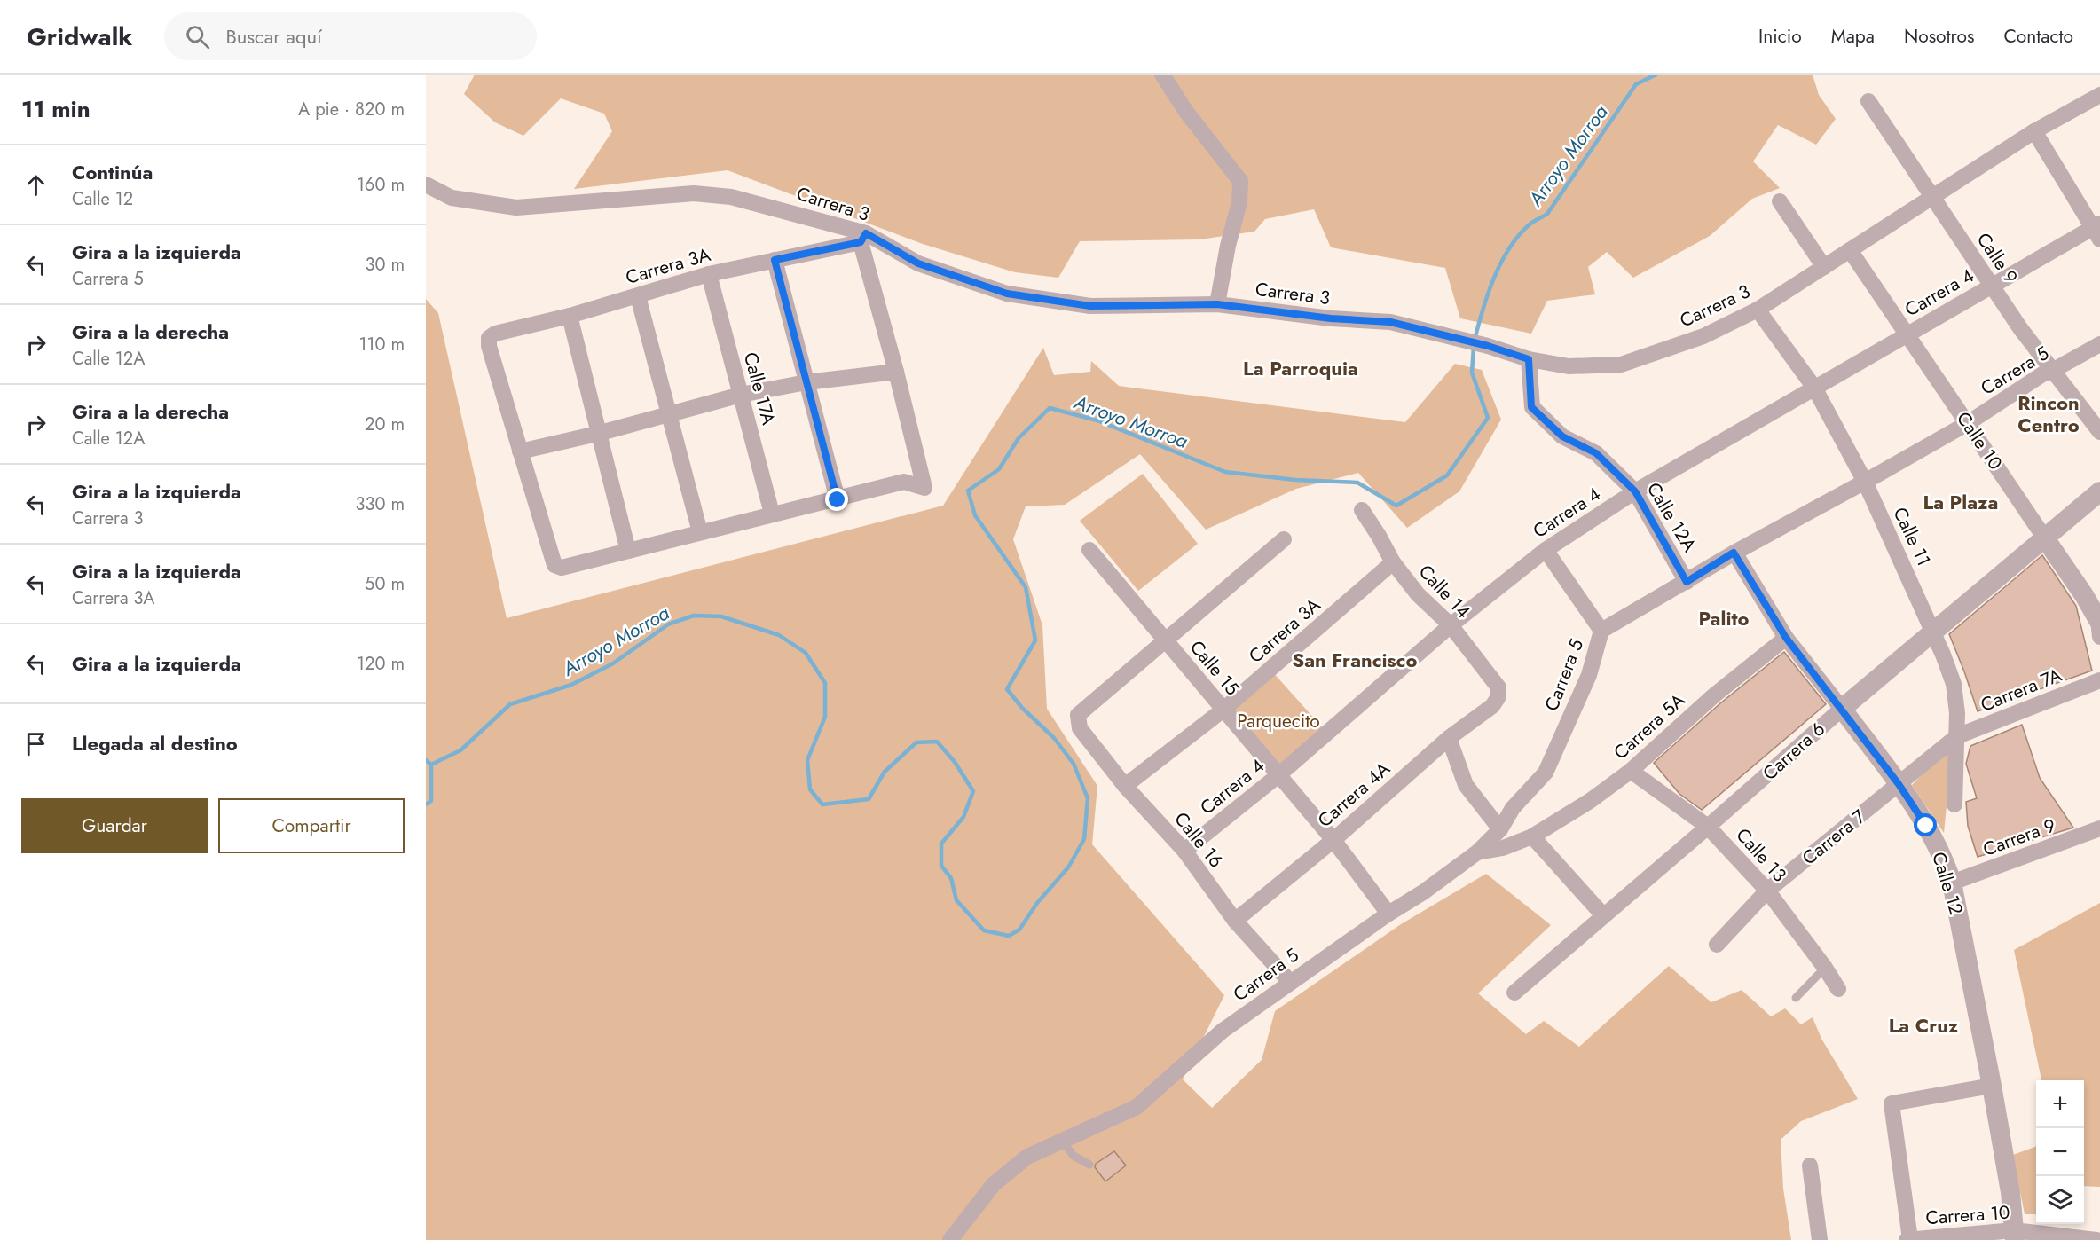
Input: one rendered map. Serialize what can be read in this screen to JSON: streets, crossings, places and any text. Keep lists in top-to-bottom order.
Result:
{
  "streets": {
    "street": [
      "Carrera 3",
      "Calle 9",
      "Carrera 3A",
      "Carrera 4",
      "Carrera 5",
      "Calle 17A",
      "Calle 10",
      "Calle 12A",
      "Calle 11",
      "Calle 14",
      "Calle 15",
      "Carrera 7A",
      "Carrera 5A",
      "Carrera 6",
      "Carrera 4A",
      "Carrera 7",
      "Carrera 9",
      "Calle 16",
      "Calle 13",
      "Calle 12",
      "Carrera 10"
    ]
  },
  "crossings": [
    ["Carrera 3", "Calle 9"],
    ["Carrera 3", "Carrera 3A"],
    ["Carrera 3", "Calle 10"],
    ["Carrera 3", "Calle 12A"],
    ["Carrera 3", "Calle 11"],
    ["Calle 9", "Carrera 4"],
    ["Calle 9", "Carrera 5"],
    ["Carrera 3A", "Calle 17A"],
    ["Carrera 3A", "Calle 14"],
    ["Carrera 3A", "Calle 15"],
    ["Carrera 3A", "Calle 16"],
    ["Carrera 4", "Calle 10"],
    ["Carrera 4", "Calle 12A"],
    ["Carrera 4", "Calle 11"],
    ["Carrera 4", "Calle 14"],
    ["Carrera 4", "Calle 15"],
    ["Carrera 4", "Calle 16"],
    ["Carrera 5", "Calle 10"],
    ["Carrera 5", "Calle 12A"],
    ["Carrera 5", "Calle 11"],
    ["Carrera 5", "Calle 15"],
    ["Carrera 5", "Carrera 5A"],
    ["Carrera 5", "Calle 16"],
    ["Carrera 5", "Calle 12"],
    ["Calle 10", "Carrera 6"],
    ["Calle 11", "Carrera 7A"],
    ["Calle 11", "Carrera 6"],
    ["Calle 11", "Carrera 7"],
    ["Calle 14", "Carrera 4A"],
    ["Calle 15", "Carrera 4A"],
    ["Calle 15", "Calle 16"],
    ["Carrera 7A", "Carrera 7"],
    ["Carrera 5A", "Calle 13"],
    ["Carrera 5A", "Calle 12"],
    ["Carrera 6", "Calle 13"],
    ["Carrera 6", "Calle 12"],
    ["Carrera 4A", "Calle 16"],
    ["Carrera 7", "Calle 13"],
    ["Carrera 7", "Calle 12"],
    ["Carrera 9", "Calle 12"],
    ["Calle 12", "Carrera 10"]
  ],
  "districts": [
    "La Parroquia",
    "Rincon Centro",
    "La Plaza",
    "Palito",
    "San Francisco",
    "La Cruz"
  ],
  "water": ["Arroyo Morroa"],
  "parks": ["Parquecito"],
  "page": {
    "header": "Gridwalk",
    "search": "Buscar aquí",
    "nav": [
      "Inicio",
      "Mapa",
      "Nosotros",
      "Contacto"
    ],
    "heading": ["11 min", "A pie · 820 m"],
    "list": [
      ["Continúa", "Calle 12", "160 m"],
      ["Gira a la izquierda", "Carrera 5", "30 m"],
      ["Gira a la derecha", "Calle 12A", "110 m"],
      ["Gira a la derecha", "Calle 12A", "20 m"],
      ["Gira a la izquierda", "Carrera 3", "330 m"],
      ["Gira a la izquierda", "Carrera 3A", "50 m"],
      ["Gira a la izquierda", "120 m"],
      "Llegada al destino"
    ],
    "buttons": ["Guardar", "Compartir"],
    "map_buttons": ["+", "−"]
  }
}
